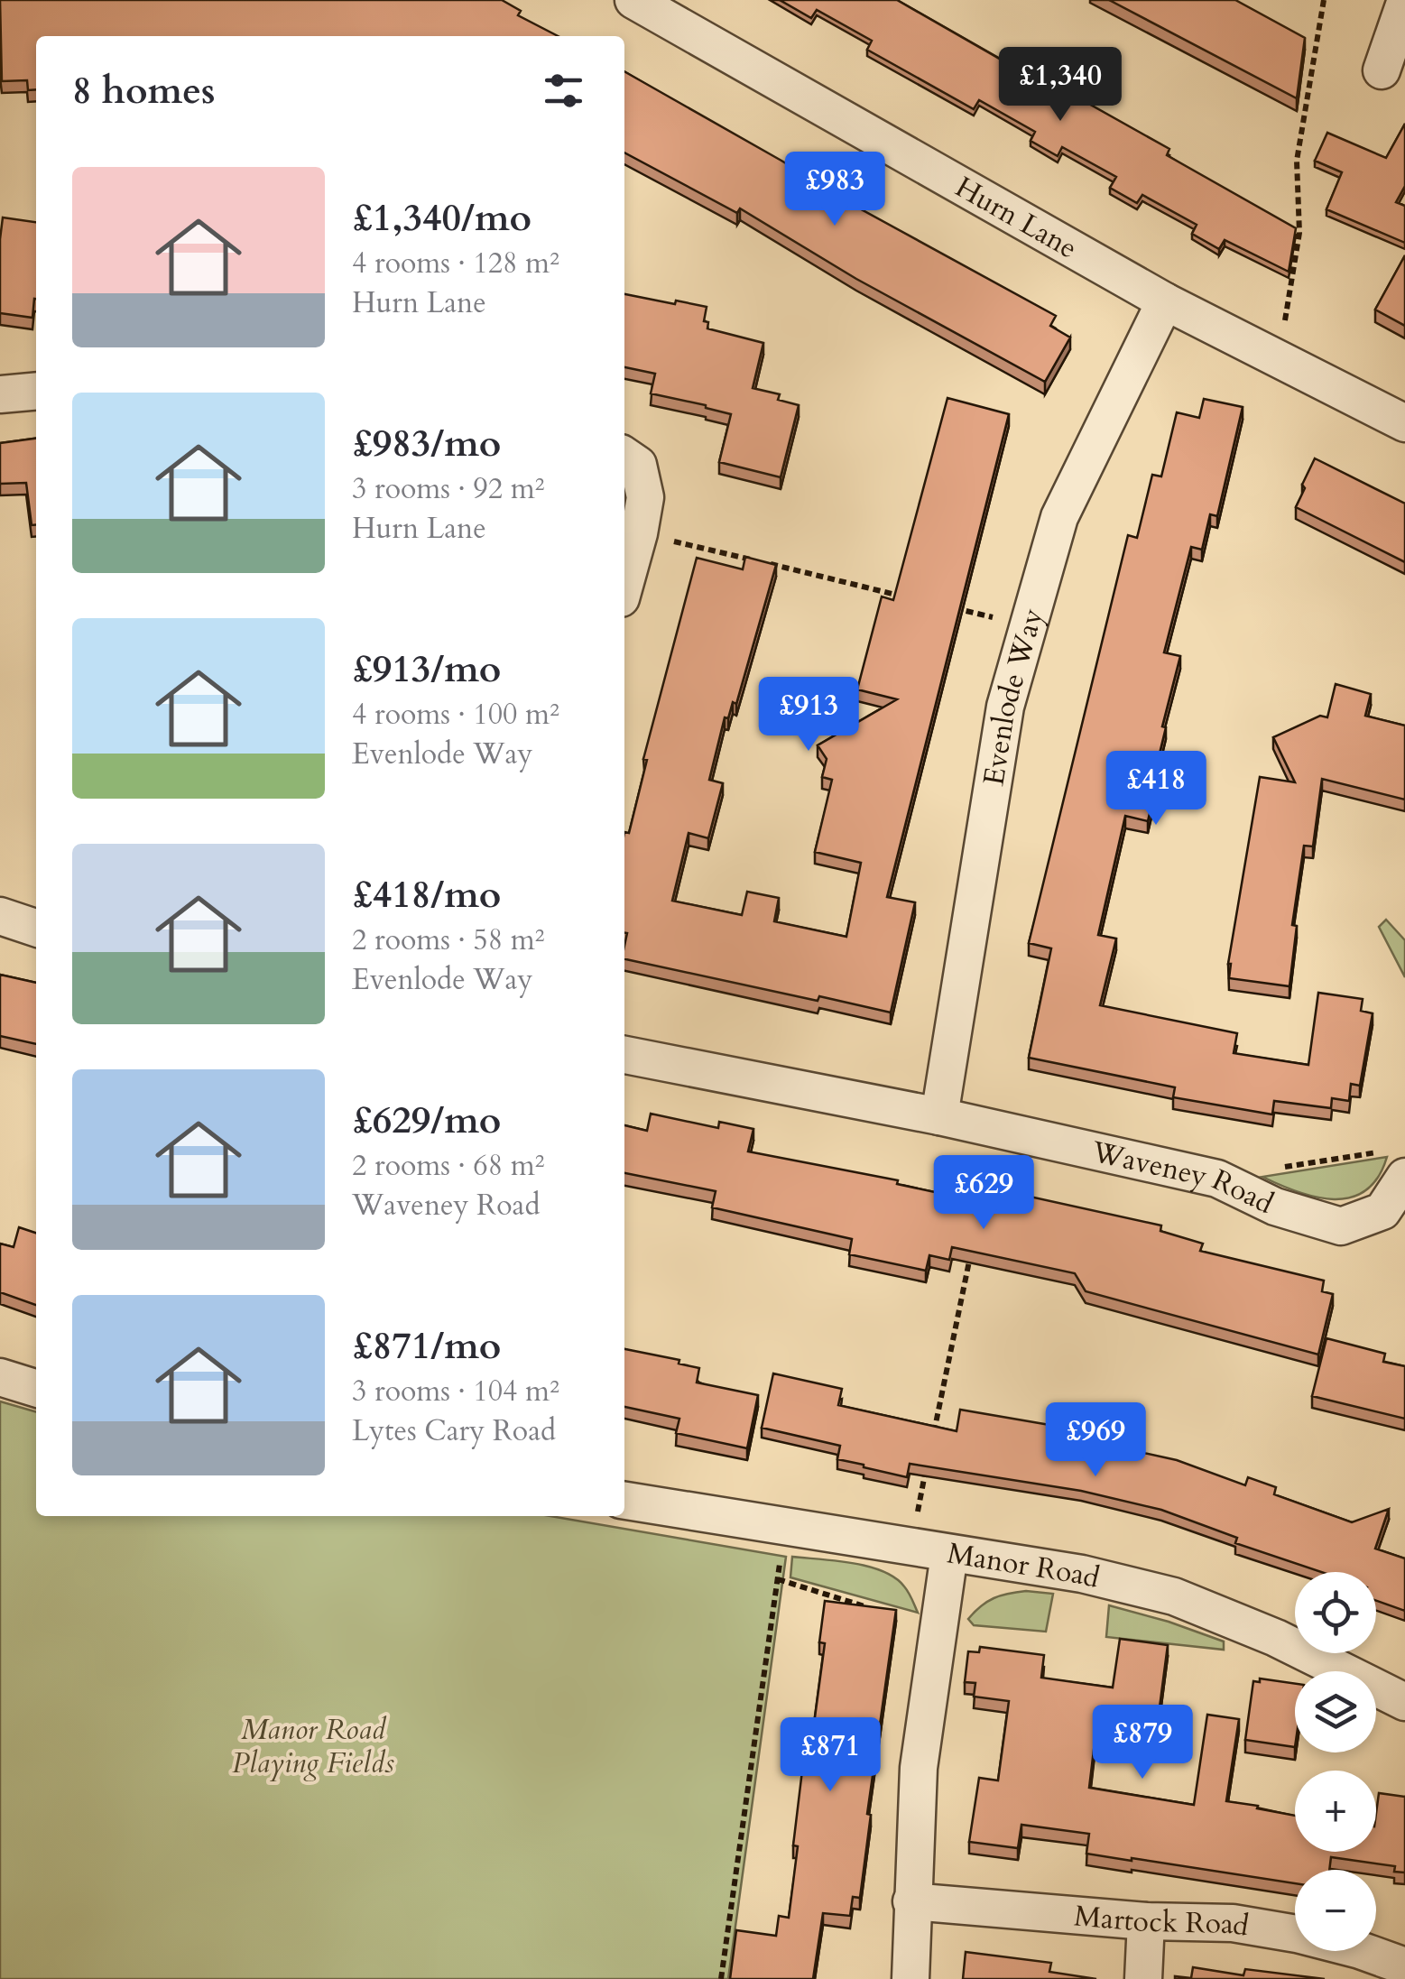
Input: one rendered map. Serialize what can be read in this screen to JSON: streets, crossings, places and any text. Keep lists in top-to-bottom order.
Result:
{
  "streets": {
    "street": [
      "Hurn Lane",
      "Evenlode Way",
      "Waveney Road",
      "Manor Road",
      "Martock Road"
    ]
  },
  "crossings": [
    ["Hurn Lane", "Evenlode Way"],
    ["Evenlode Way", "Waveney Road"]
  ],
  "parks": ["Manor Road Playing Fields"],
  "page": {
    "heading": "8 homes",
    "price": [
      "£1,340",
      "£983",
      "£913",
      "£418",
      "£629",
      "£969",
      "£879",
      "£871"
    ],
    "list": [
      {
        "name": "£1,340/mo",
        "note": "4 rooms · 128 m² · Hurn Lane"
      },
      {
        "name": "£983/mo",
        "note": "3 rooms · 92 m² · Hurn Lane"
      },
      {
        "name": "£913/mo",
        "note": "4 rooms · 100 m² · Evenlode Way"
      },
      {
        "name": "£418/mo",
        "note": "2 rooms · 58 m² · Evenlode Way"
      },
      {
        "name": "£629/mo",
        "note": "2 rooms · 68 m² · Waveney Road"
      },
      {
        "name": "£871/mo",
        "note": "3 rooms · 104 m² · Lytes Cary Road"
      }
    ],
    "map_buttons": ["+", "−"]
  }
}
